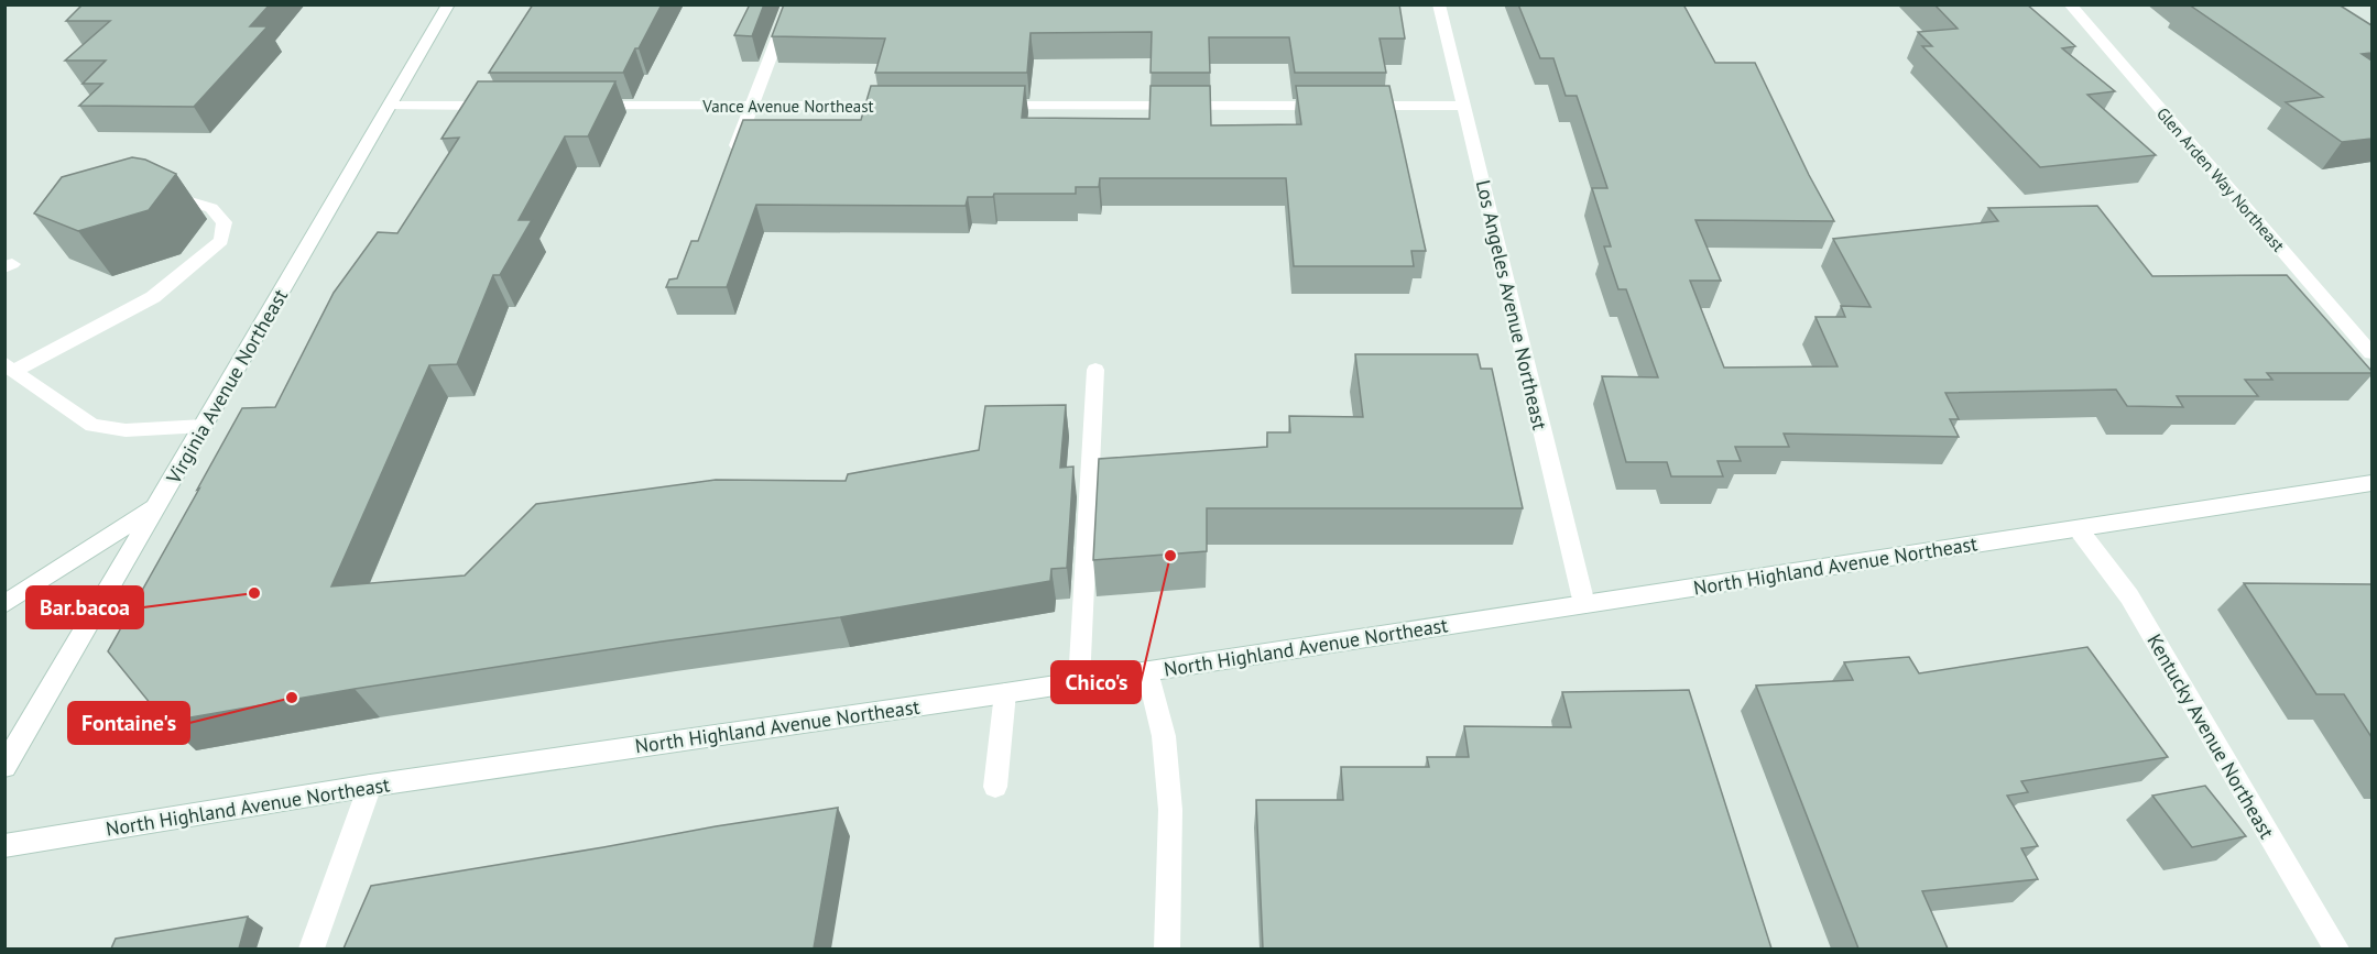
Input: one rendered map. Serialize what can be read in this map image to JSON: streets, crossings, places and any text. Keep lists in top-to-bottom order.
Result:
{
  "streets": {
    "street": [
      "Vance Avenue Northeast",
      "Glen Arden Way Northeast",
      "Los Angeles Avenue Northeast",
      "Virginia Avenue Northeast",
      "North Highland Avenue Northeast",
      "Kentucky Avenue Northeast"
    ]
  },
  "crossings": [
    ["Los Angeles Avenue Northeast", "North Highland Avenue Northeast"],
    ["North Highland Avenue Northeast", "Kentucky Avenue Northeast"]
  ],
  "places": ["Chico's", "Bar.bacoa", "Fontaine's"]
}
